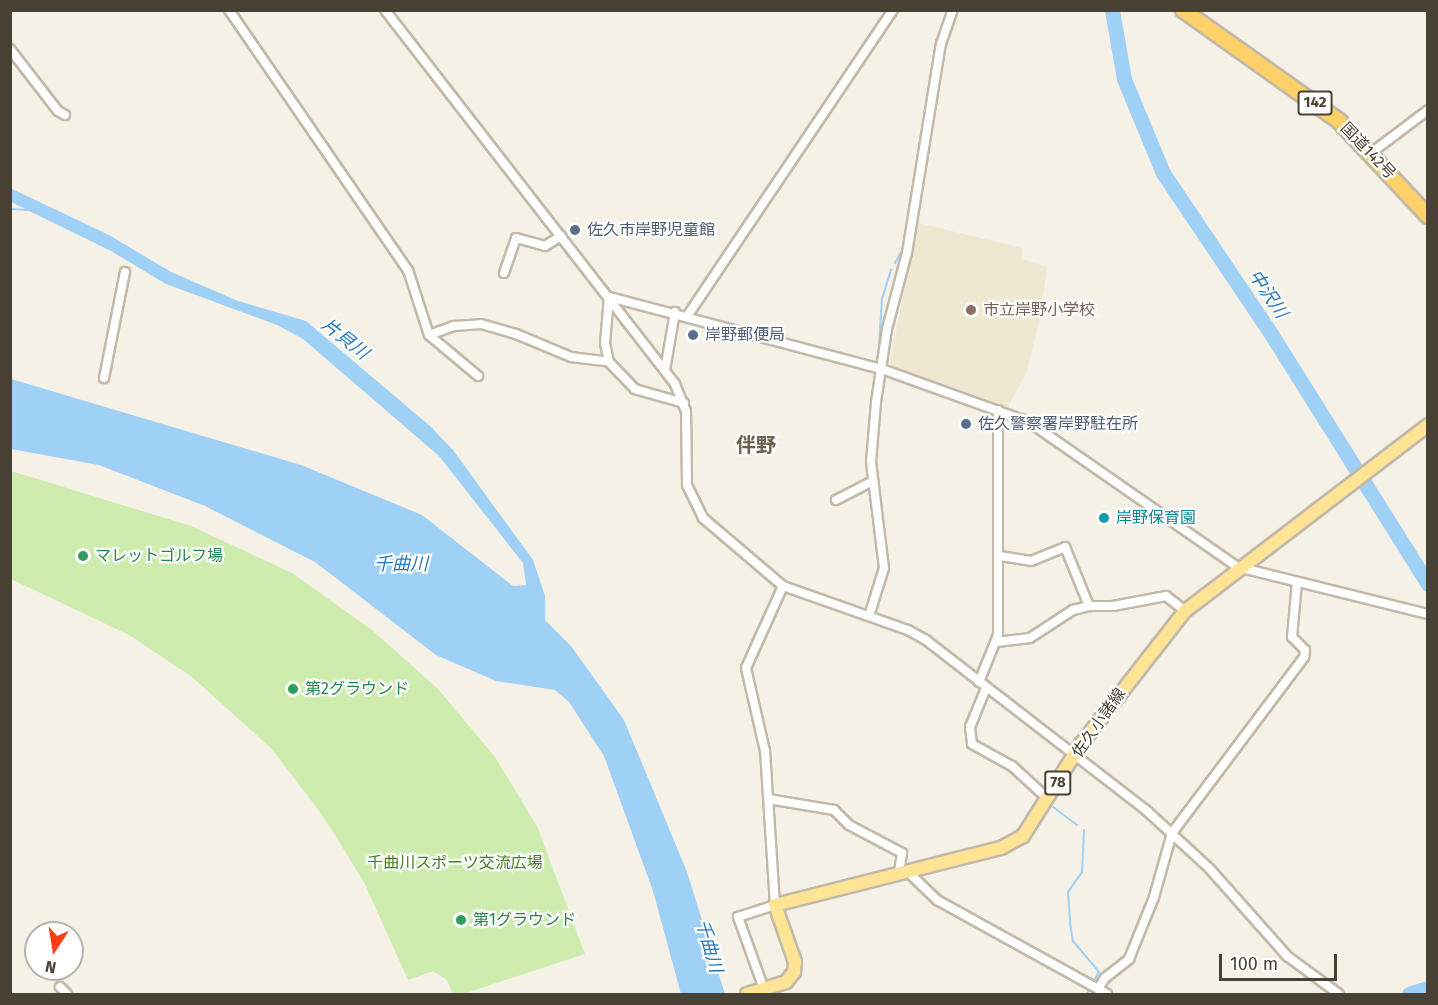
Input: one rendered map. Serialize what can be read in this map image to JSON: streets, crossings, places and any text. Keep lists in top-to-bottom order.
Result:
{
  "streets": {
    "highway": ["142", "国道142号"],
    "main road": ["佐久小諸線", "78"]
  },
  "districts": ["伴野"],
  "water": ["中沢川", "片貝川", "千曲川"],
  "parks": ["千曲川スポーツ交流広場"],
  "places": [
    "佐久市岸野児童館",
    "市立岸野小学校",
    "岸野郵便局",
    "佐久警察署岸野駐在所",
    "岸野保育園",
    "マレットゴルフ場",
    "第2グラウンド",
    "第1グラウンド"
  ],
  "scale_bar": "100 m",
  "north": "bottom"
}
